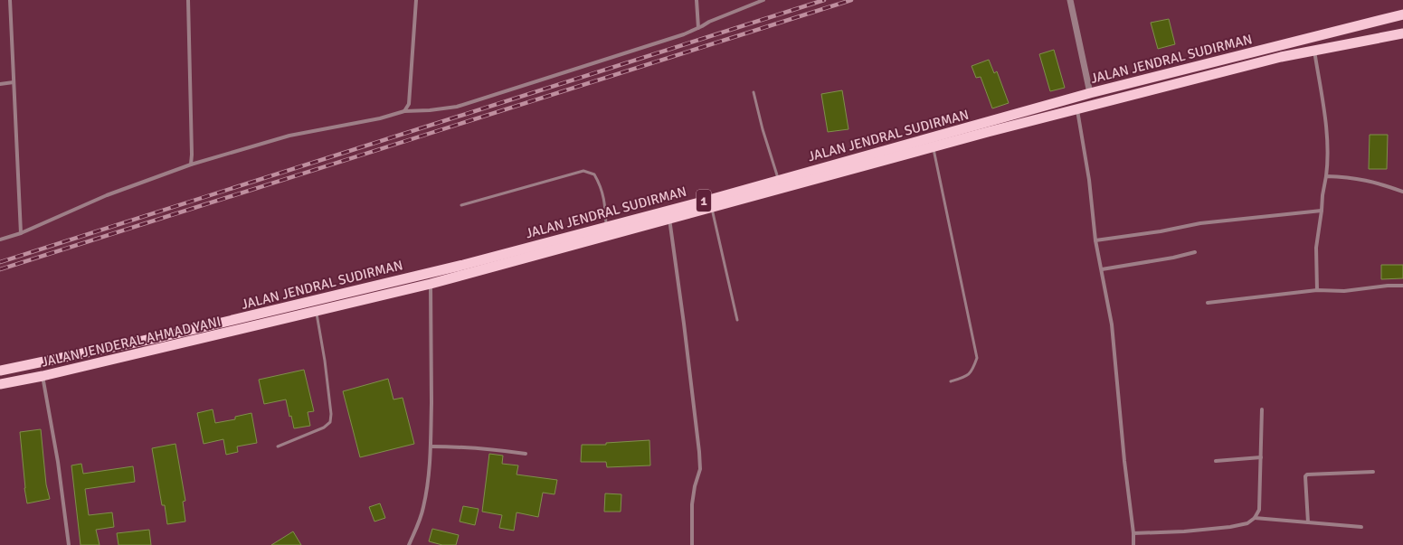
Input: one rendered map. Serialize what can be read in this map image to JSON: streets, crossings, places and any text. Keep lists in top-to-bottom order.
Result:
{
  "streets": {
    "highway": ["JALAN JENDRAL SUDIRMAN", "1", "JALAN JENDERAL AHMAD YANI"]
  }
}
